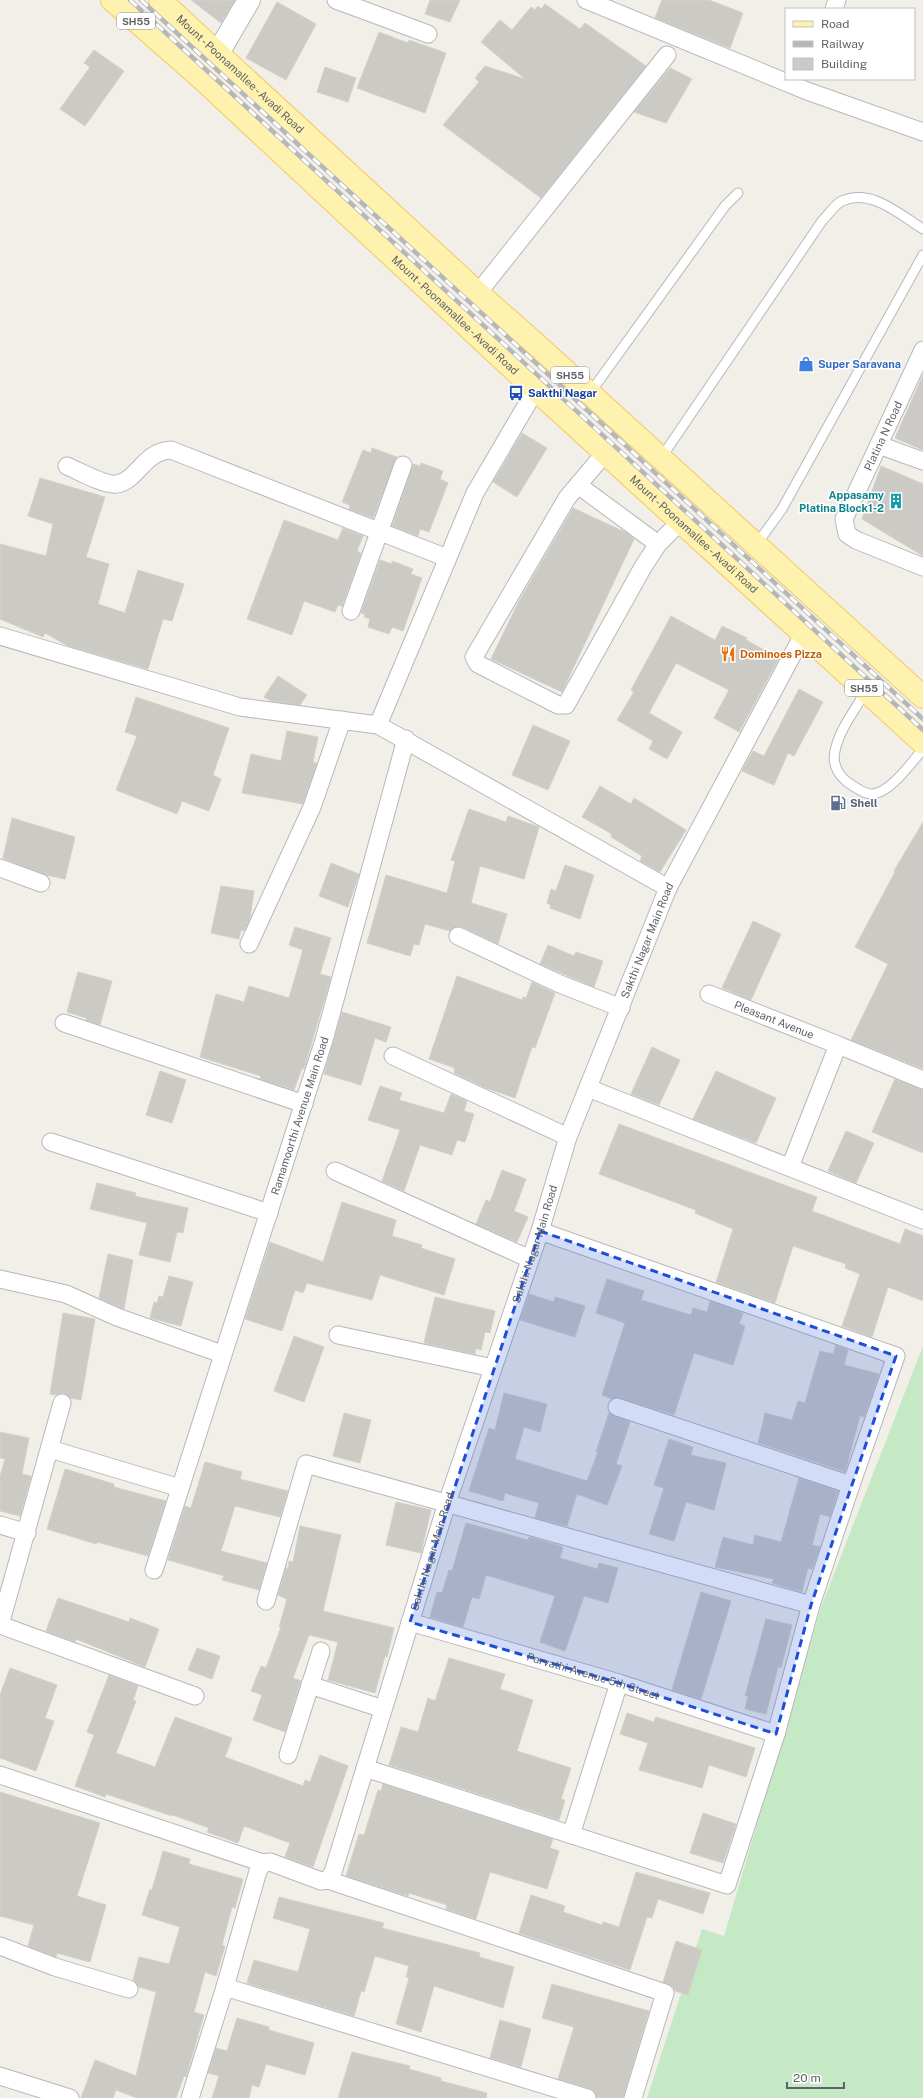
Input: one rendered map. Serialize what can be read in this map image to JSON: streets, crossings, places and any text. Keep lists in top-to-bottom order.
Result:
{
  "streets": {
    "main road": ["SH55", "Mount - Poonamallee - Avadi Road"],
    "street": [
      "Platina N Road",
      "Sakthi Nagar Main Road",
      "Pleasant Avenue",
      "Ramamoorthi Avenue Main Road",
      "Parvathi Avenue 5th Street"
    ]
  },
  "crossings": [
    ["Mount - Poonamallee - Avadi Road", "Sakthi Nagar Main Road"],
    ["Sakthi Nagar Main Road", "Parvathi Avenue 5th Street"]
  ],
  "places": {
    "shop": ["Super Saravana"],
    "bus stop": ["Sakthi Nagar"],
    "building": ["Appasamy Platina Block1-2"],
    "restaurant": ["Dominoes Pizza"],
    "fuel station": ["Shell"]
  },
  "legend": ["Road", "Railway", "Building"],
  "scale_bar": "20 m"
}
